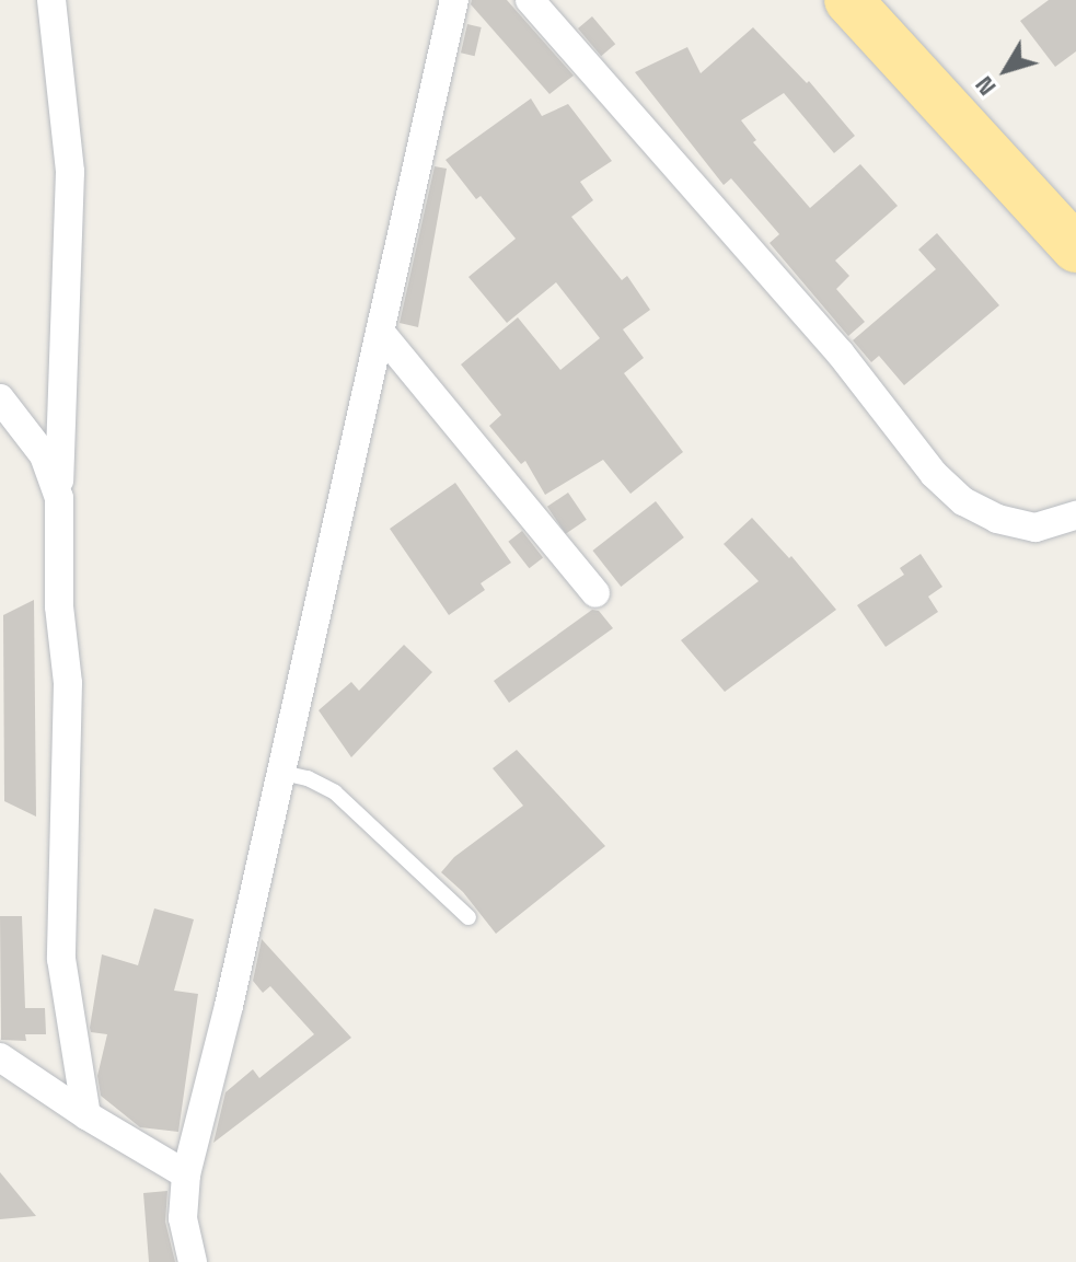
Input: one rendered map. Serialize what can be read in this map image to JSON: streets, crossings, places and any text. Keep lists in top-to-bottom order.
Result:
{
  "north": "bottom left"
}
